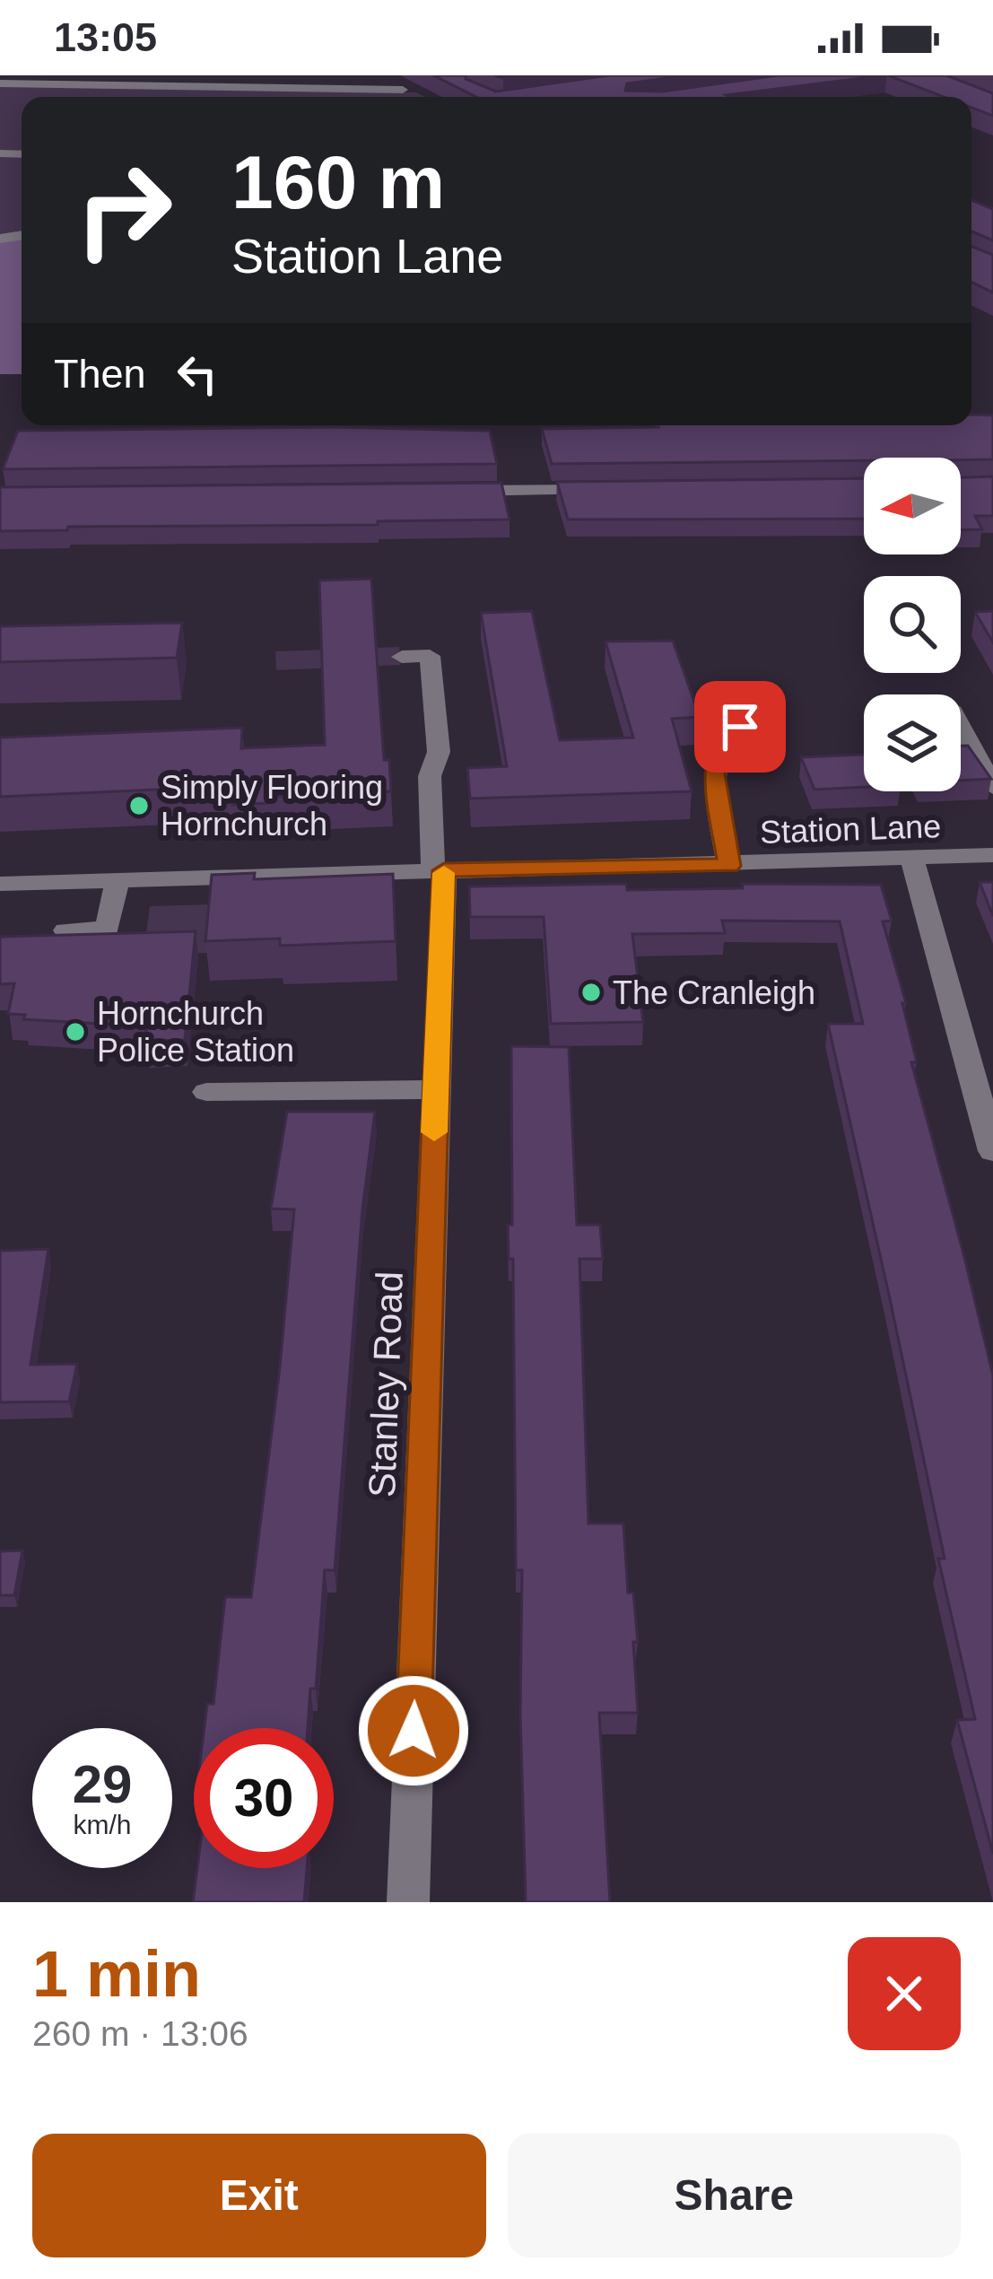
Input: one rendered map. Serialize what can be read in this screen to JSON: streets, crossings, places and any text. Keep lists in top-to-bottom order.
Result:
{
  "streets": {
    "street": ["Station Lane", "Stanley Road"]
  },
  "crossings": [
    ["Station Lane", "Stanley Road"]
  ],
  "places": ["Simply Flooring Hornchurch", "The Cranleigh", "Hornchurch Police Station"],
  "north": "left",
  "page": {
    "status": "13:05",
    "turn": ["160 m", "Station Lane"],
    "then": "Then",
    "speed": "29 km/h",
    "limit": "30",
    "heading": ["1 min", "260 m · 13:06"],
    "buttons": ["Exit", "Share"]
  }
}
